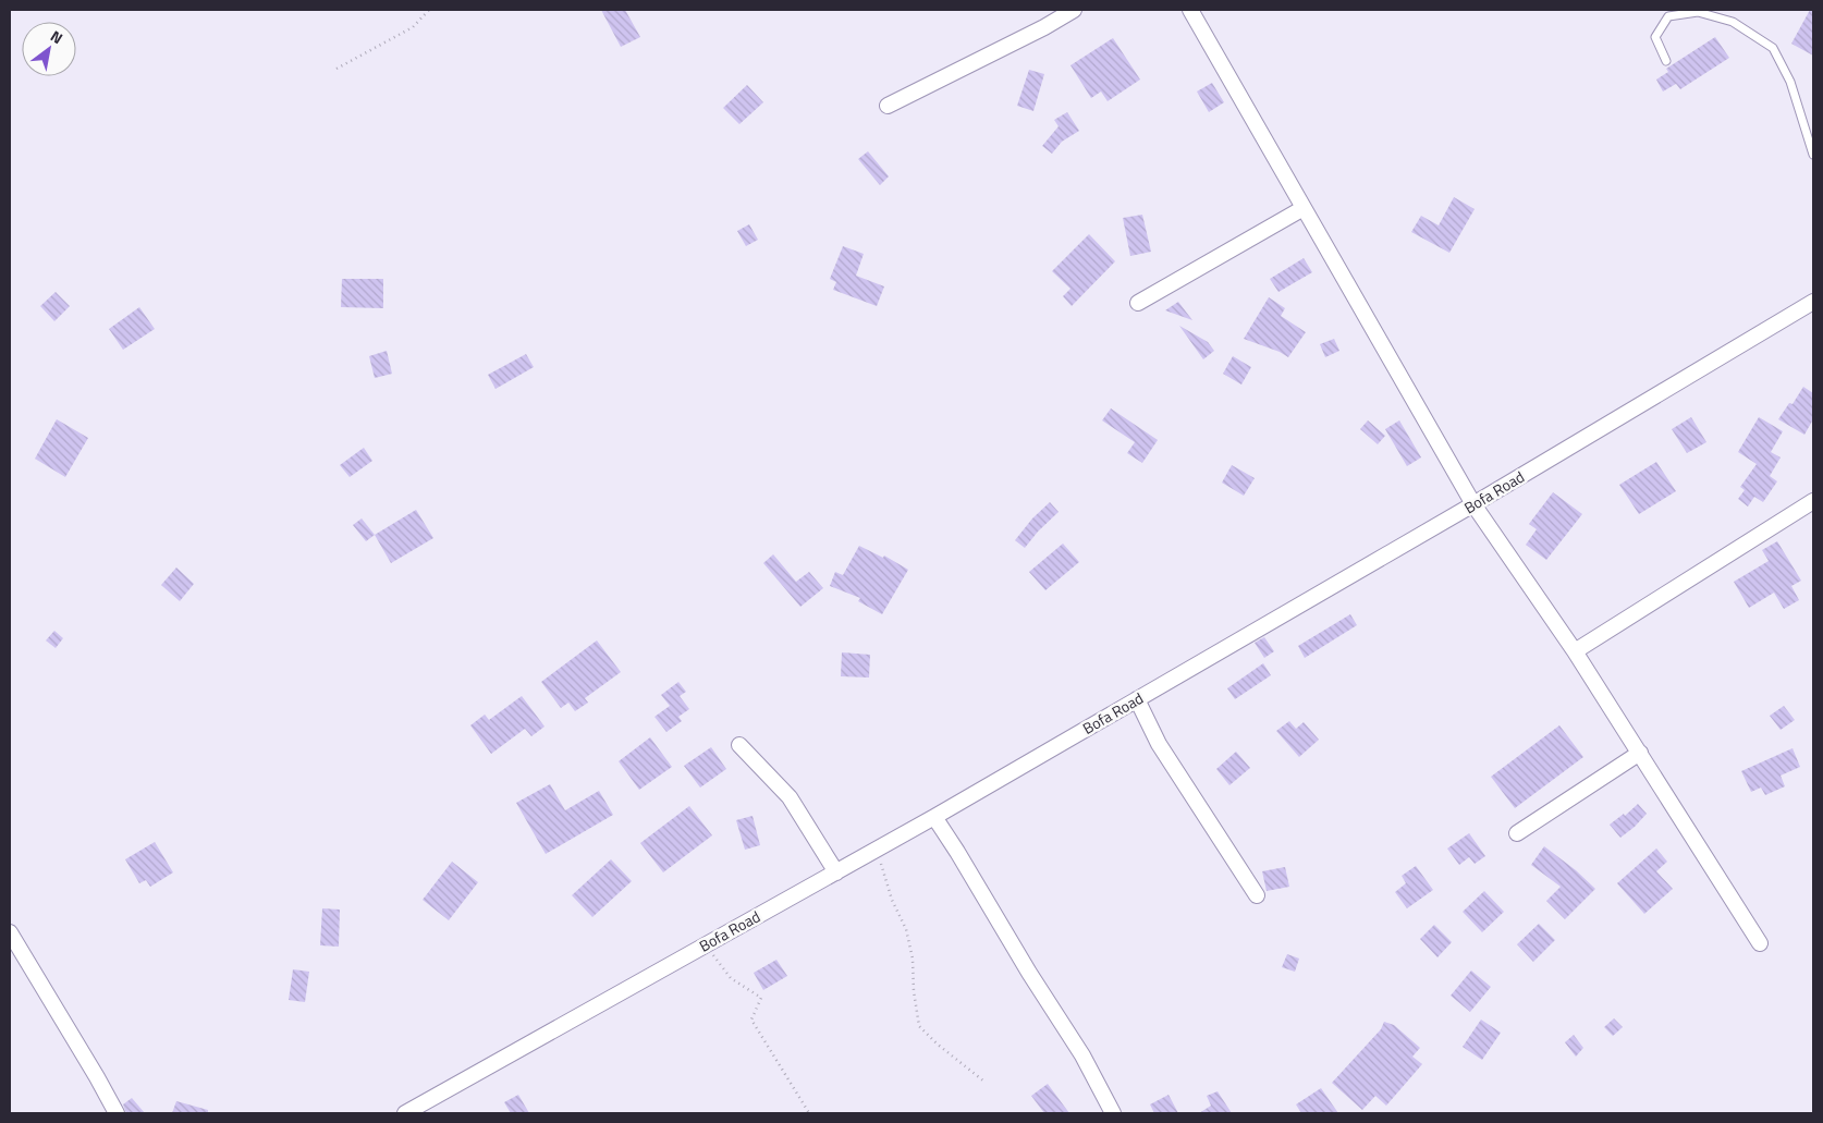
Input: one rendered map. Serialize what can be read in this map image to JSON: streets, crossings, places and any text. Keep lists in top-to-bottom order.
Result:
{
  "streets": {
    "street": ["Bofa Road"]
  },
  "north": "top right"
}
